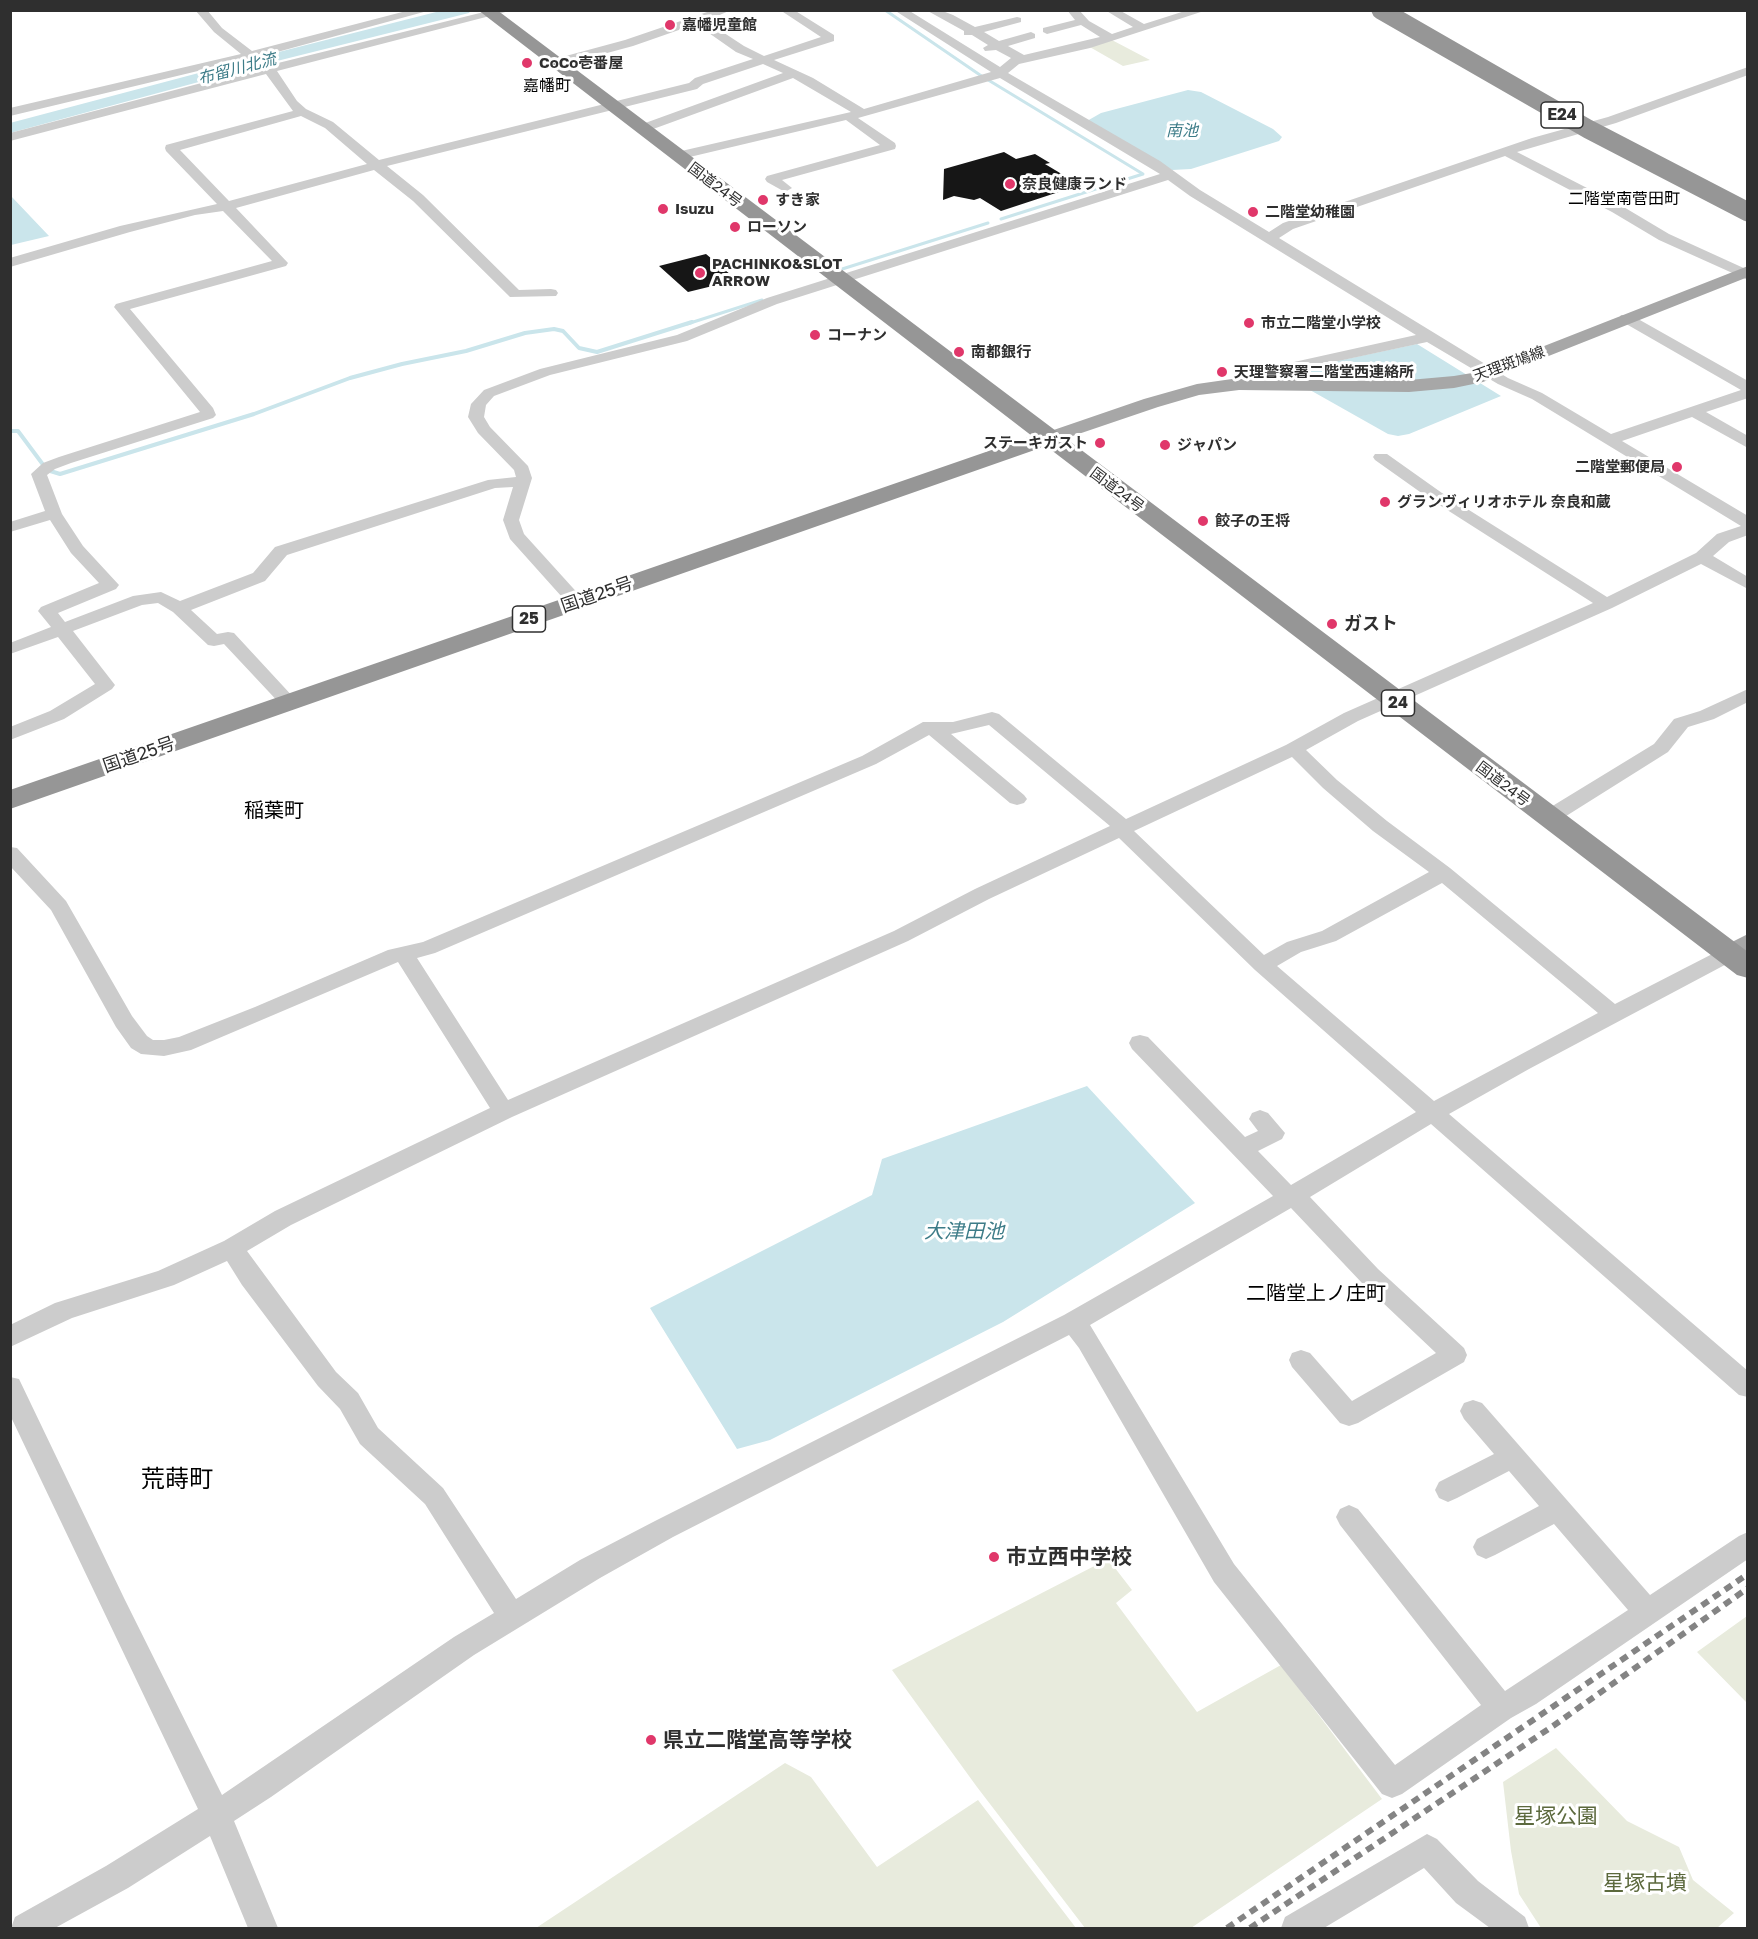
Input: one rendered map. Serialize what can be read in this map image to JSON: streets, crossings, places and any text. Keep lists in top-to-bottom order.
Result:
{
  "streets": {
    "highway": [
      "E24",
      "国道24号",
      "国道25号",
      "25",
      "24"
    ],
    "main road": ["天理斑鳩線"]
  },
  "crossings": [
    ["国道24号", "天理斑鳩線"],
    ["国道24号", "国道25号"],
    ["天理斑鳩線", "国道25号"]
  ],
  "districts": [
    "嘉幡町",
    "二階堂南菅田町",
    "稲葉町",
    "二階堂上ノ庄町",
    "荒蒔町"
  ],
  "water": ["布留川北流", "南池", "大津田池"],
  "parks": ["星塚公園", "星塚古墳"],
  "places": [
    "嘉幡児童館",
    "CoCo壱番屋",
    "奈良健康ランド",
    "すき家",
    "Isuzu",
    "二階堂幼稚園",
    "ローソン",
    "PACHINKO&SLOT ARROW",
    "市立二階堂小学校",
    "コーナン",
    "南都銀行",
    "天理警察署二階堂西連絡所",
    "ステーキガスト",
    "ジャパン",
    "二階堂郵便局",
    "グランヴィリオホテル 奈良和蔵",
    "餃子の王将",
    "ガスト",
    "市立西中学校",
    "県立二階堂高等学校"
  ]
}
